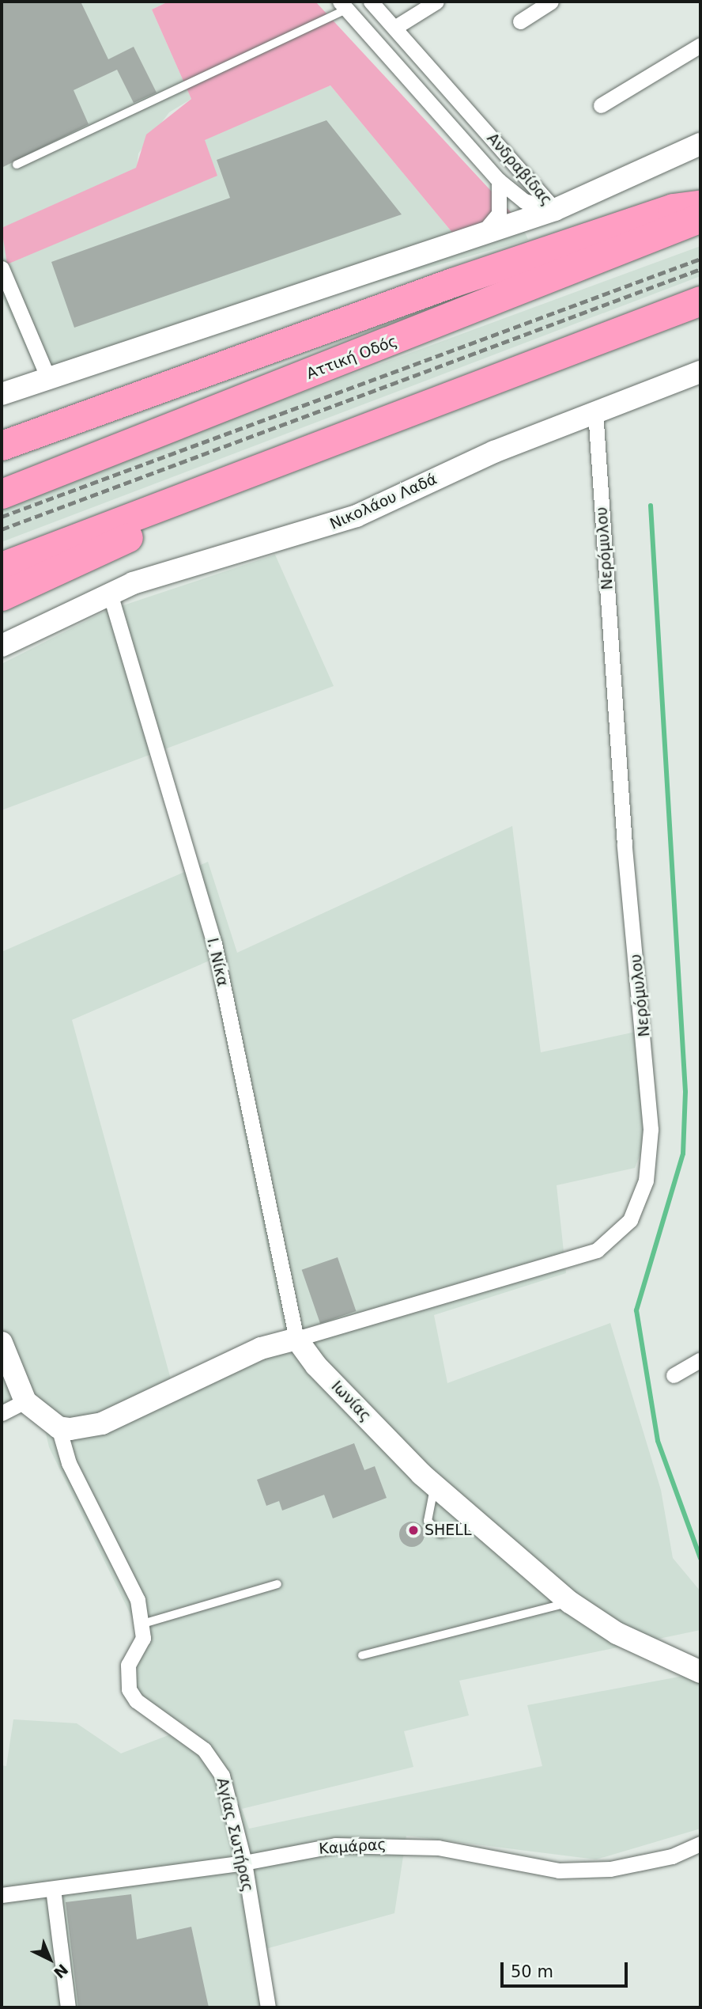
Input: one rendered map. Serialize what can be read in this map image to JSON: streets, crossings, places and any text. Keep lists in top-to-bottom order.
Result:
{
  "streets": {
    "highway": ["Αττική Οδός"],
    "street": [
      "Ανδραβίδας",
      "Νικολάου Λαδά",
      "Νερόμυλου",
      "Ι. Νίκα",
      "Ιωνίας",
      "Αγίας Σωτήρας",
      "Καμάρας"
    ]
  },
  "crossings": [
    ["Νικολάου Λαδά", "Νερόμυλου"],
    ["Νικολάου Λαδά", "Ι. Νίκα"],
    ["Νερόμυλου", "Ι. Νίκα"],
    ["Νερόμυλου", "Ιωνίας"],
    ["Ι. Νίκα", "Ιωνίας"],
    ["Αγίας Σωτήρας", "Καμάρας"]
  ],
  "places": ["SHELL"],
  "scale_bar": "50 m",
  "north": "bottom right"
}
